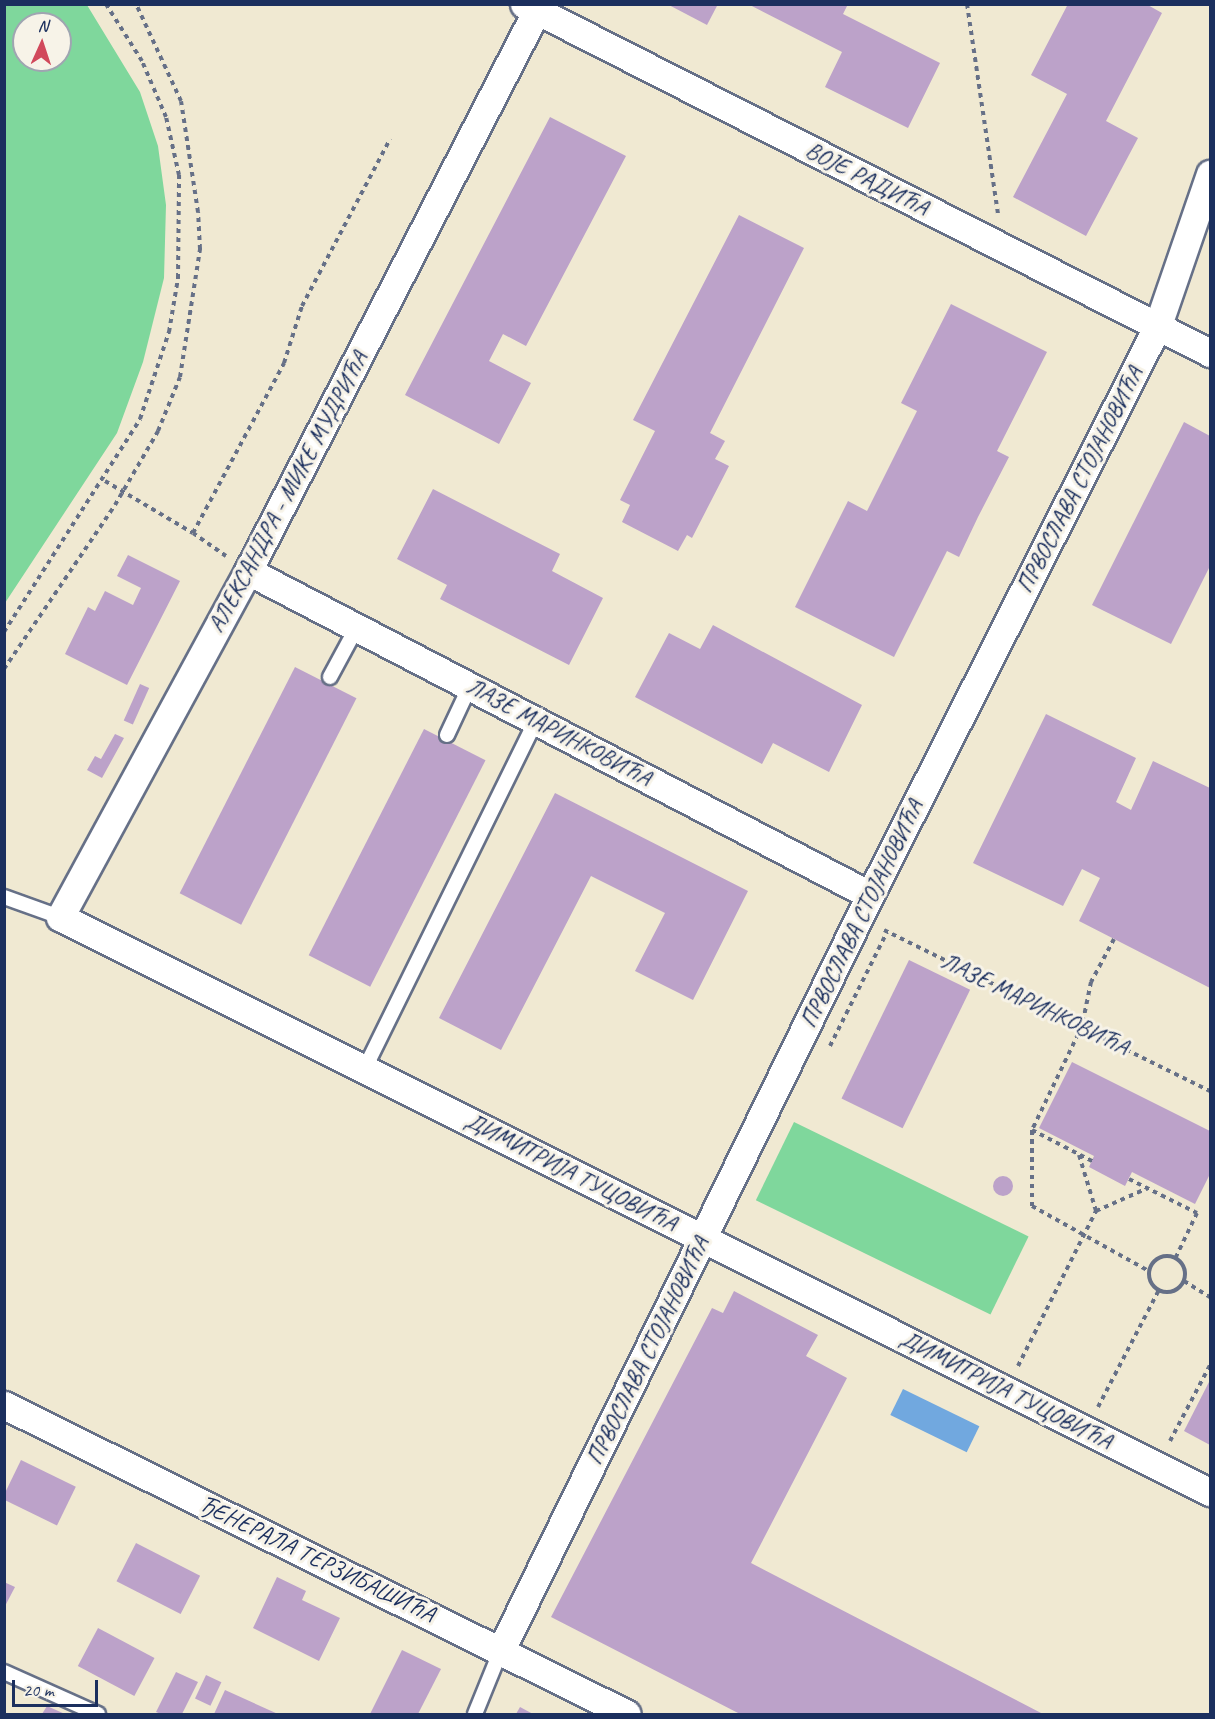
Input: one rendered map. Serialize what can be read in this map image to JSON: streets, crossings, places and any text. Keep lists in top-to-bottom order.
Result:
{
  "streets": {
    "street": [
      "ВОЈЕ РАДИЋА",
      "ПРВОСЛАВА СТОЈАНОВИЋА",
      "АЛЕКСАНДРА - МИКЕ МУДРИЋА",
      "ЛАЗЕ МАРИНКОВИЋА",
      "ДИМИТРИЈА ТУЦОВИЋА",
      "ЂЕНЕРАЛА ТЕРЗИБАШИЋА"
    ]
  },
  "crossings": [
    ["ВОЈЕ РАДИЋА", "ПРВОСЛАВА СТОЈАНОВИЋА"],
    ["ВОЈЕ РАДИЋА", "АЛЕКСАНДРА - МИКЕ МУДРИЋА"],
    ["ПРВОСЛАВА СТОЈАНОВИЋА", "ЛАЗЕ МАРИНКОВИЋА"],
    ["ПРВОСЛАВА СТОЈАНОВИЋА", "ДИМИТРИЈА ТУЦОВИЋА"],
    ["ПРВОСЛАВА СТОЈАНОВИЋА", "ЂЕНЕРАЛА ТЕРЗИБАШИЋА"],
    ["АЛЕКСАНДРА - МИКЕ МУДРИЋА", "ЛАЗЕ МАРИНКОВИЋА"],
    ["АЛЕКСАНДРА - МИКЕ МУДРИЋА", "ДИМИТРИЈА ТУЦОВИЋА"]
  ],
  "scale_bar": "20 m",
  "north": "top"
}
